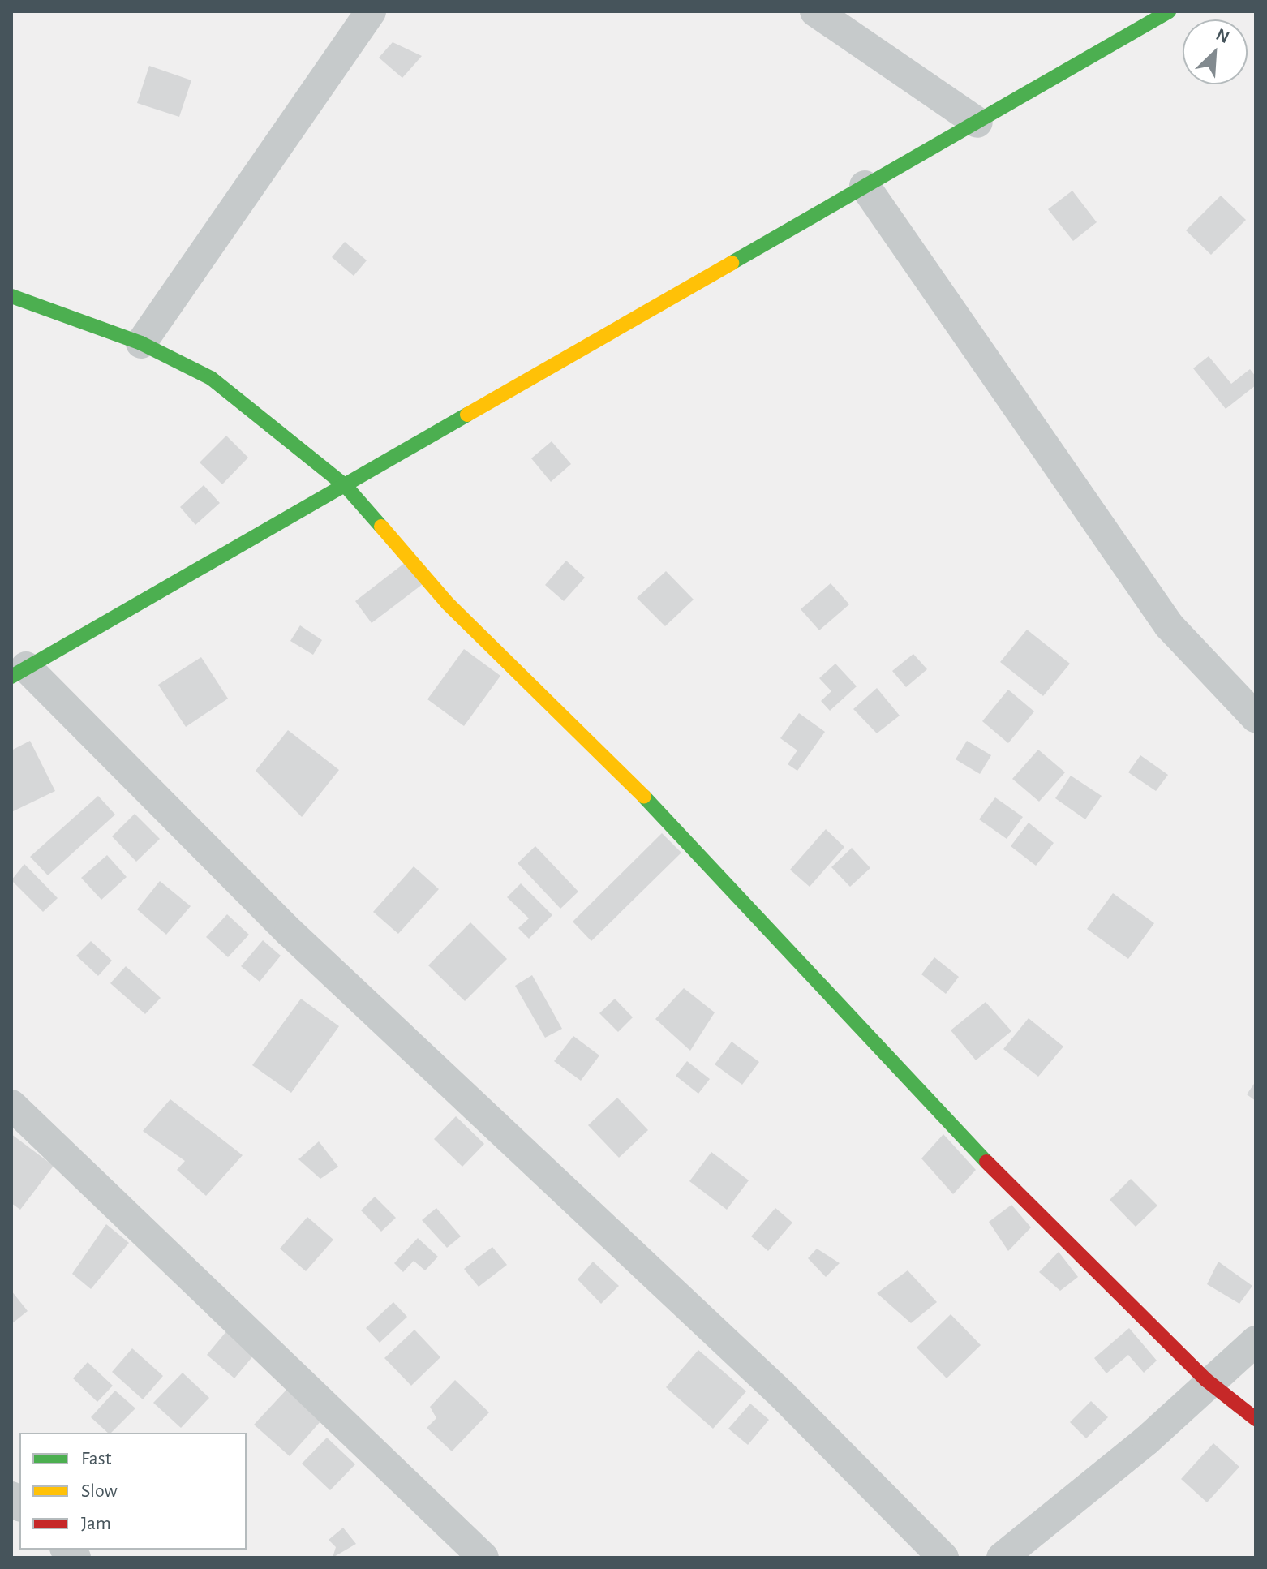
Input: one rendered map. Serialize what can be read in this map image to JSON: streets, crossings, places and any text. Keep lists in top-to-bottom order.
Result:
{
  "legend": ["Fast", "Slow", "Jam"],
  "north": "top right"
}
